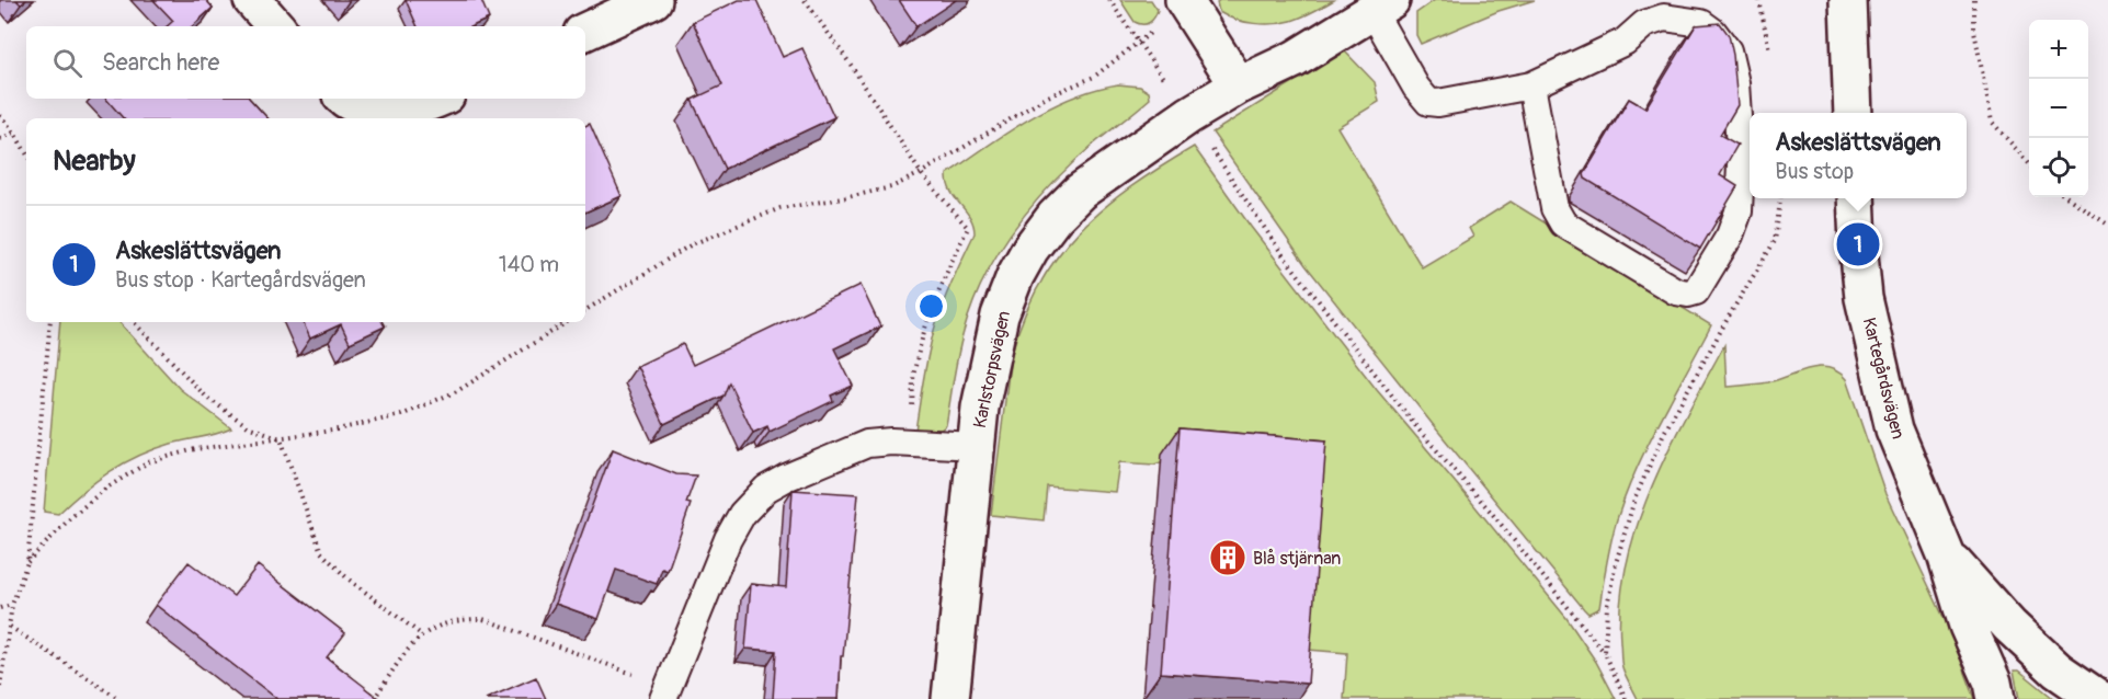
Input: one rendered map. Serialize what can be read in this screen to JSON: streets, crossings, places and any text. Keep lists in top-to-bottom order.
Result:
{
  "streets": {
    "street": ["Karlstorpsvägen", "Kartegårdsvägen"]
  },
  "places": {
    "building": ["Blå stjärnan"]
  },
  "page": {
    "map_buttons": ["+", "−"],
    "search": "Search here",
    "popup": ["Askeslättsvägen", "Bus stop"],
    "heading": "Nearby",
    "list": [
      {
        "mark": "1",
        "name": "Askeslättsvägen",
        "note": "Bus stop · Kartegårdsvägen",
        "value": "140 m"
      }
    ],
    "pins": "1"
  }
}
